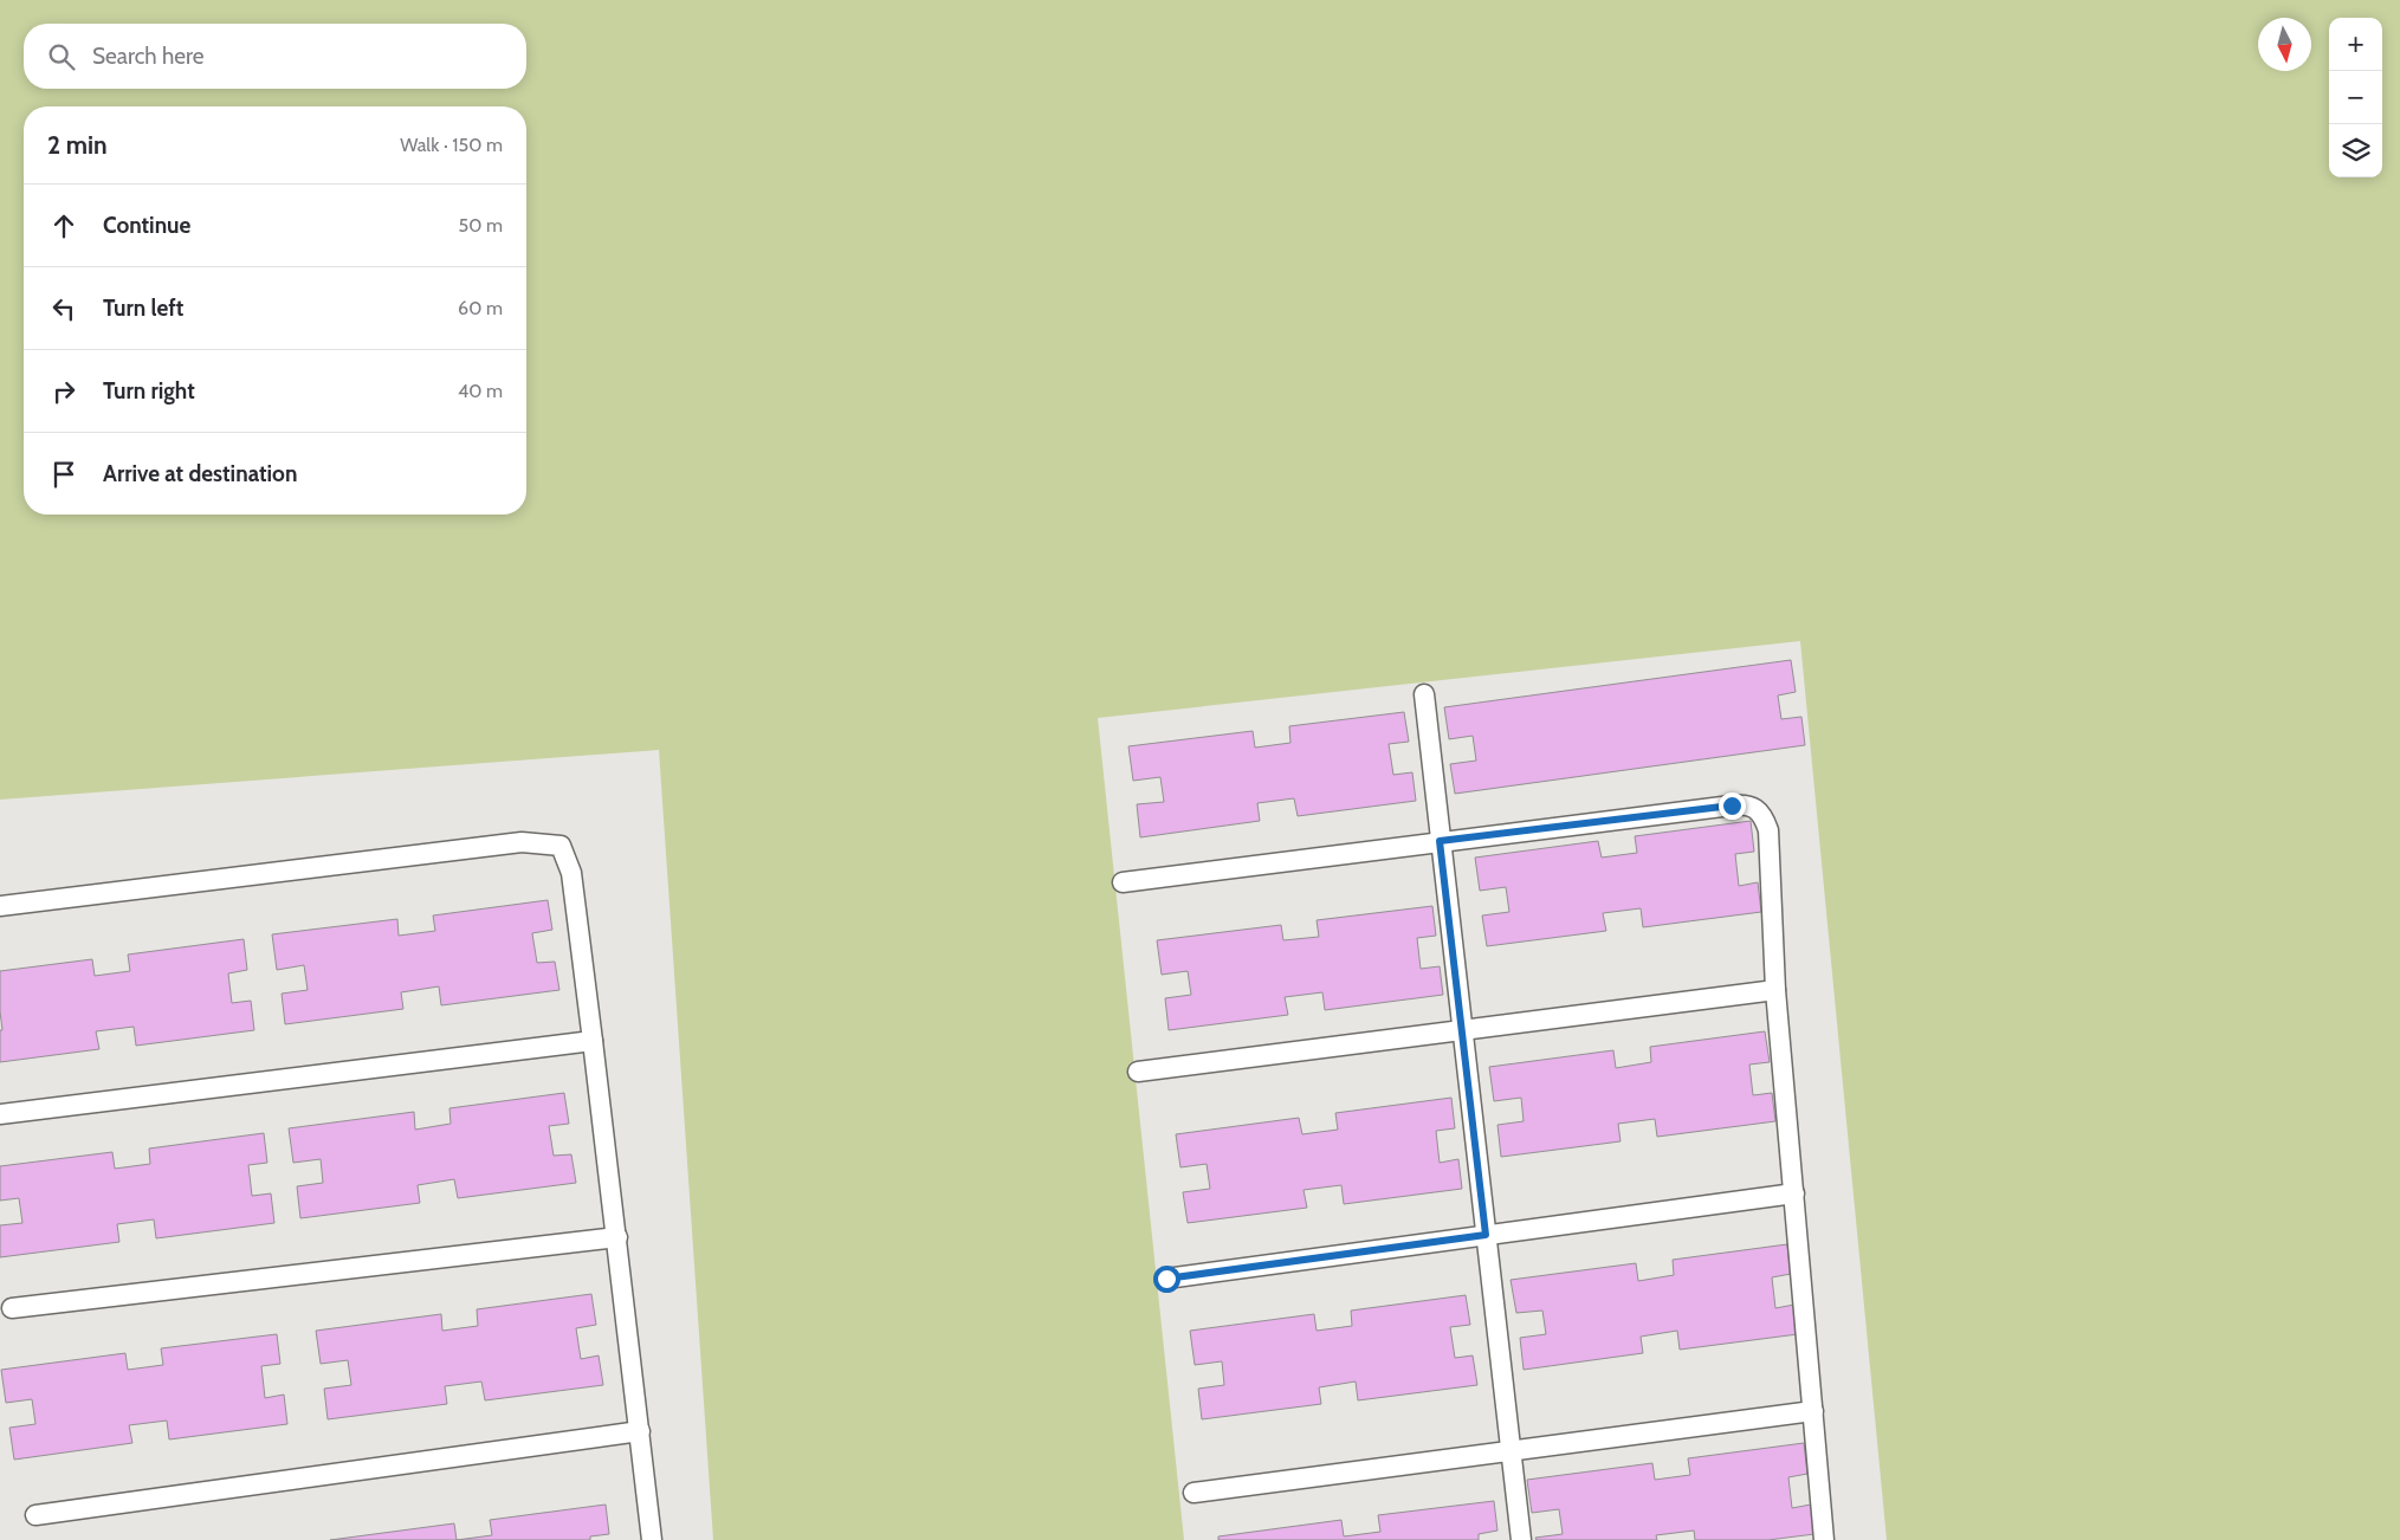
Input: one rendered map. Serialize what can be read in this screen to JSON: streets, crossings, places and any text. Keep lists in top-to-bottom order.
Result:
{
  "north": "bottom",
  "page": {
    "map_buttons": ["+", "−"],
    "search": "Search here",
    "heading": ["2 min", "Walk · 150 m"],
    "list": [
      ["Continue", "50 m"],
      ["Turn left", "60 m"],
      ["Turn right", "40 m"],
      "Arrive at destination"
    ]
  }
}
